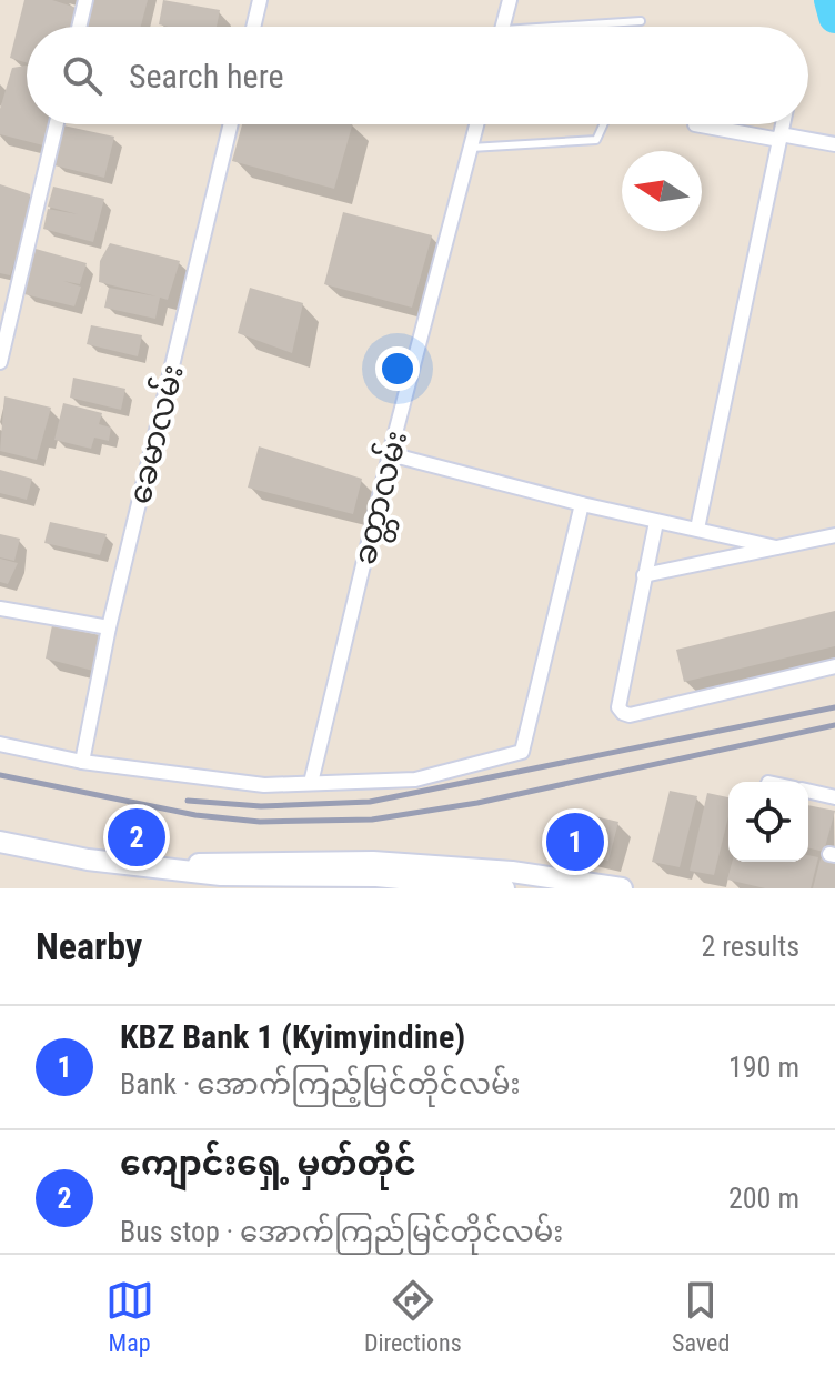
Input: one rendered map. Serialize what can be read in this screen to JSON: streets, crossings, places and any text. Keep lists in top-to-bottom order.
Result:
{
  "streets": {
    "street": ["ခေမာလမ်း", "ခတ္တာလမ်း"]
  },
  "north": "left",
  "page": {
    "search": "Search here",
    "pins": ["2", "1"],
    "heading": ["Nearby", "2 results"],
    "list": [
      {
        "mark": "1",
        "name": "KBZ Bank 1 (Kyimyindine)",
        "note": "Bank · အောက်ကြည့်မြင်တိုင်လမ်း",
        "value": "190 m"
      },
      {
        "mark": "2",
        "name": "ကျောင်းရှေ့ မှတ်တိုင်",
        "note": "Bus stop · အောက်ကြည်မြင်တိုင်လမ်း",
        "value": "200 m"
      }
    ],
    "nav": ["Map", "Directions", "Saved"]
  }
}
